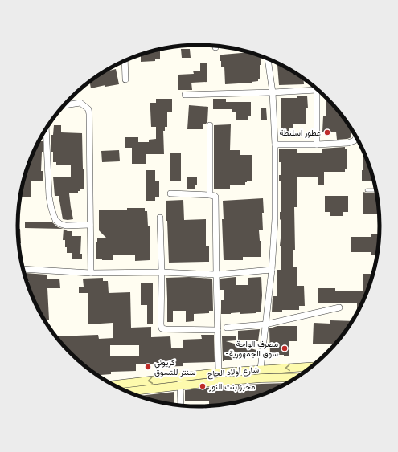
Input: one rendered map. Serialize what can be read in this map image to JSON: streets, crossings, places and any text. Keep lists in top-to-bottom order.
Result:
{
  "streets": {
    "main road": ["شارع أولاد الحاج"]
  },
  "places": [
    "عطور اسلنطة",
    "مصرف الواحة -سوق الجمهورية",
    "كزيوني سنتر للتسوق",
    "مخبز بنت النور"
  ]
}
